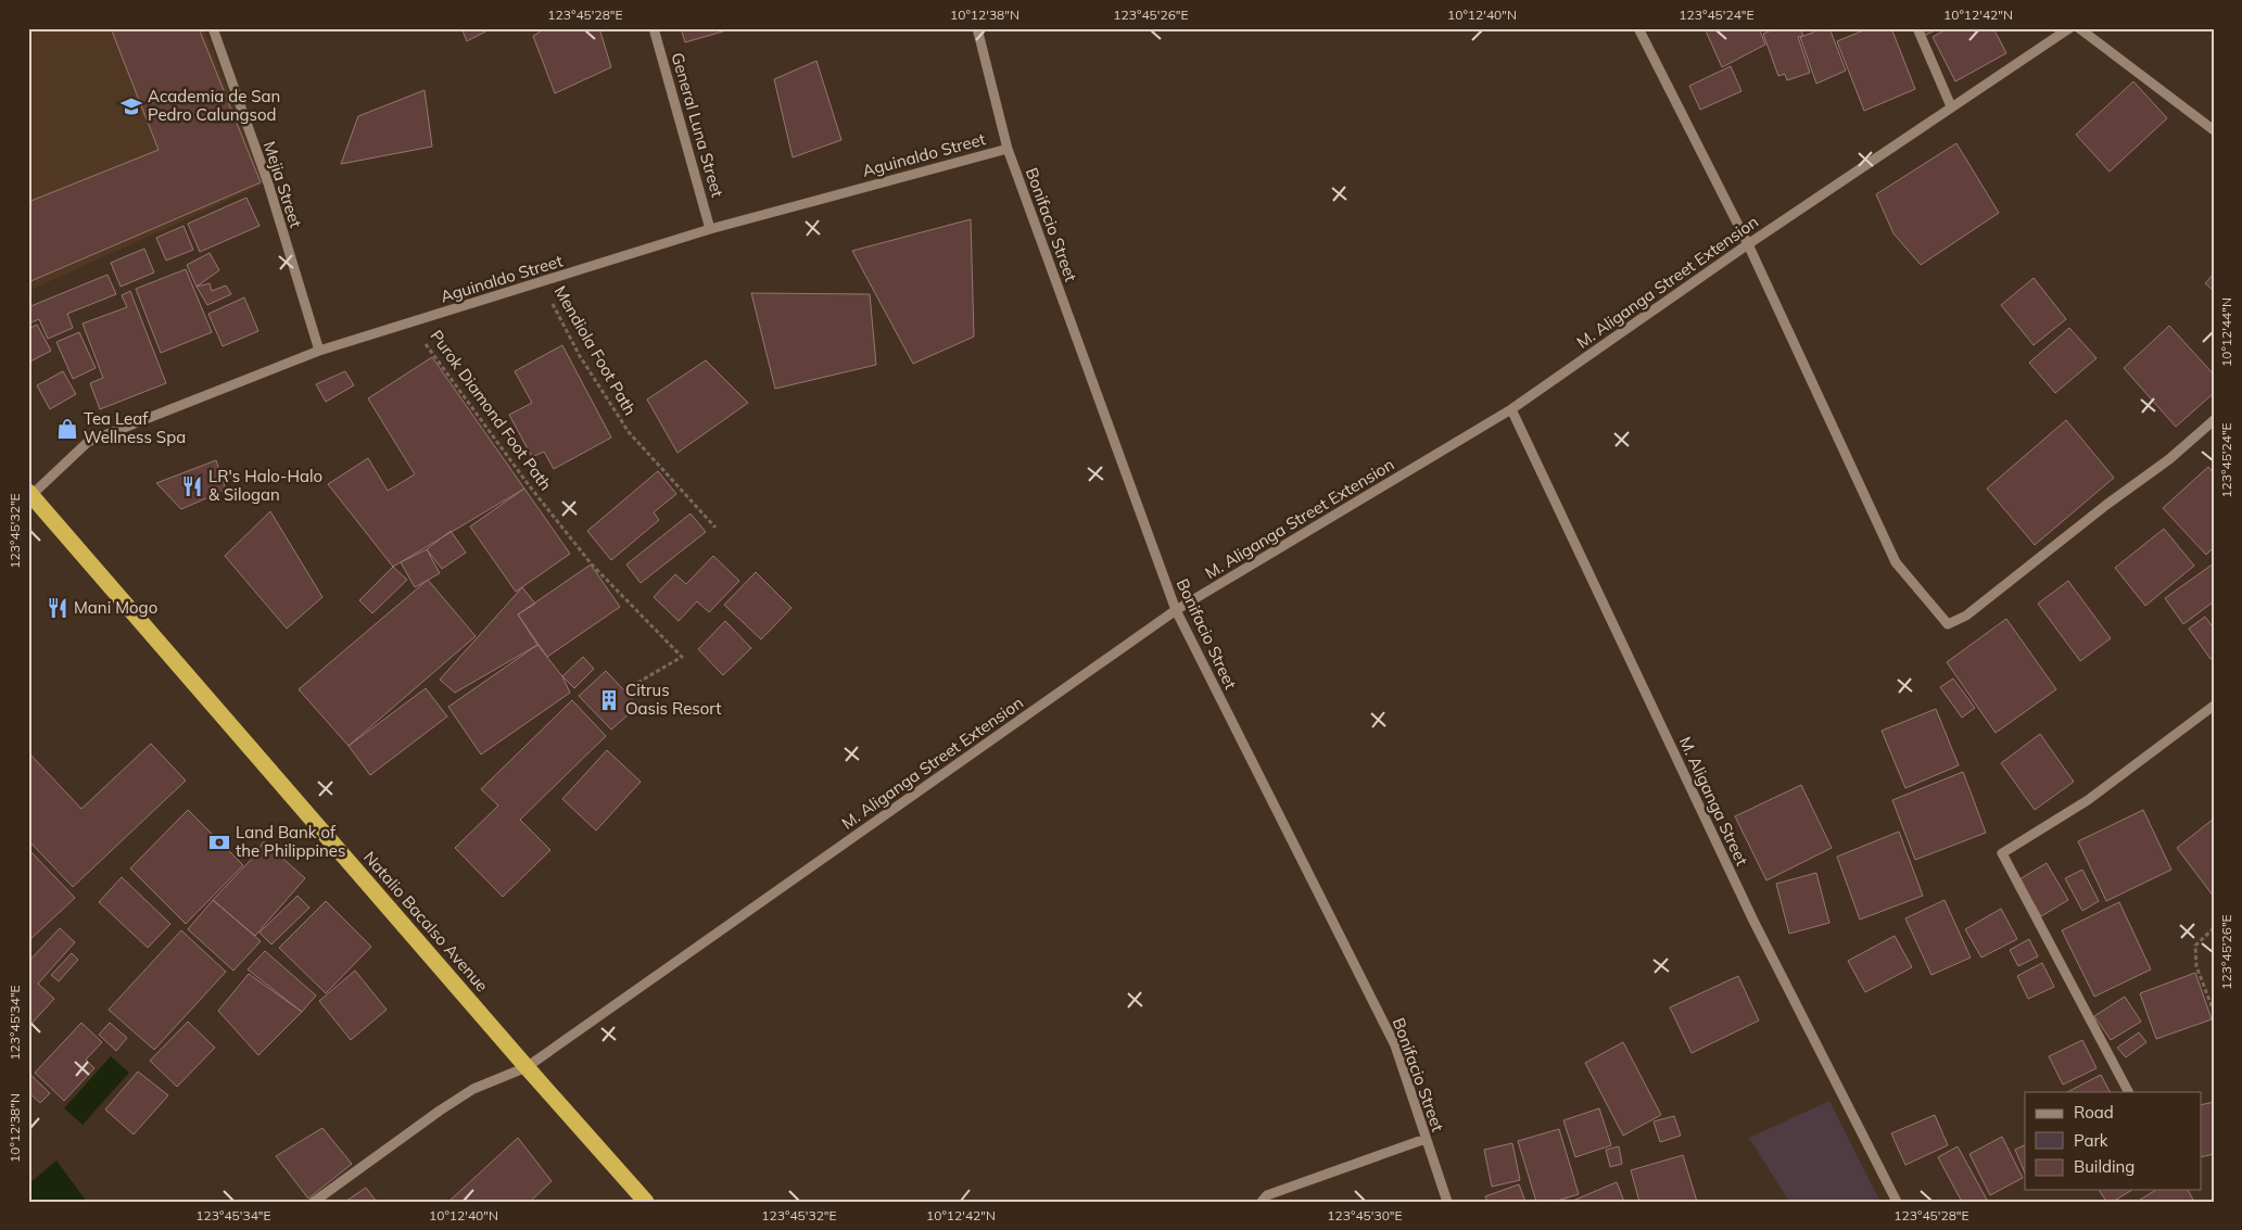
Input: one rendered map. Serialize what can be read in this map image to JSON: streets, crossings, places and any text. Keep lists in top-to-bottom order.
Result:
{
  "streets": {
    "highway": ["Natalio Bacalso Avenue"],
    "street": [
      "General Luna Street",
      "Aguinaldo Street",
      "Mejia Street",
      "Bonifacio Street",
      "M. Aliganga Street Extension",
      "M. Aliganga Street"
    ],
    "path": ["Mendiola Foot Path", "Purok Diamond Foot Path"]
  },
  "crossings": [
    ["General Luna Street", "Aguinaldo Street"],
    ["Aguinaldo Street", "Mejia Street"],
    ["Aguinaldo Street", "Bonifacio Street"],
    ["Aguinaldo Street", "Mendiola Foot Path"],
    ["Aguinaldo Street", "Purok Diamond Foot Path"],
    ["Aguinaldo Street", "Natalio Bacalso Avenue"],
    ["Bonifacio Street", "M. Aliganga Street Extension"],
    ["M. Aliganga Street Extension", "M. Aliganga Street"],
    ["M. Aliganga Street Extension", "Natalio Bacalso Avenue"]
  ],
  "places": {
    "school or university": ["Academia de San Pedro Calungsod"],
    "shop": ["Tea Leaf Wellness Spa"],
    "restaurant": ["LR's Halo-Halo & Silogan", "Mani Mogo"],
    "building": ["Citrus Oasis Resort"],
    "bank": ["Land Bank of the Philippines"]
  },
  "legend": ["Road", "Park", "Building"],
  "coordinates": [
    "123°45'28\"E",
    "10°12'38\"N",
    "123°45'26\"E",
    "10°12'40\"N",
    "123°45'24\"E",
    "10°12'42\"N",
    "10°12'44\"N",
    "123°45'32\"E",
    "123°45'34\"E",
    "123°45'30\"E"
  ]
}
